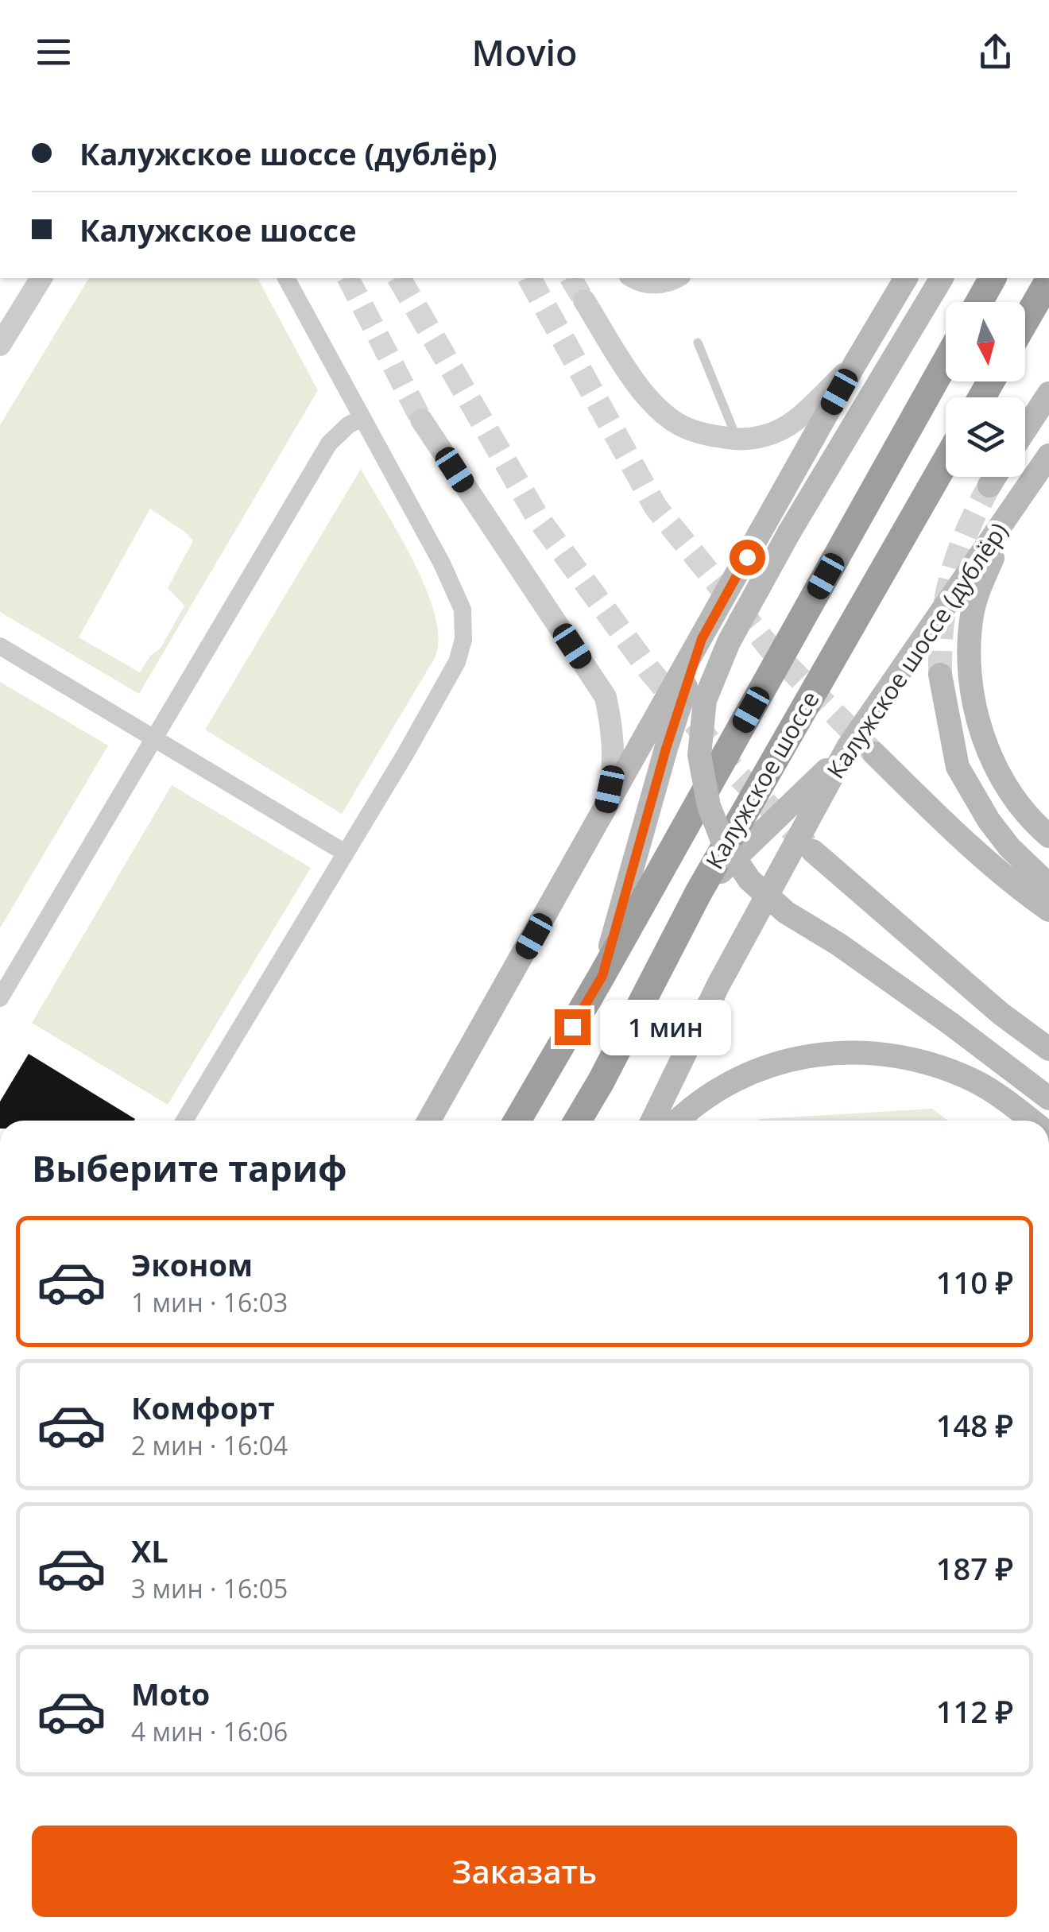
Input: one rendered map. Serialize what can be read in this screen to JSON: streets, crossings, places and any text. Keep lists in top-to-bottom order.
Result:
{
  "streets": {
    "highway": ["Калужское шоссе"],
    "main road": ["Калужское шоссе (дублёр)"]
  },
  "north": "bottom",
  "page": {
    "header": "Movio",
    "banner": ["Калужское шоссе (дублёр)", "Калужское шоссе"],
    "bubble": "1 мин",
    "heading": "Выберите тариф",
    "list": [
      {
        "name": "Эконом",
        "note": "1 мин · 16:03",
        "value": "110 ₽"
      },
      {
        "name": "Комфорт",
        "note": "2 мин · 16:04",
        "value": "148 ₽"
      },
      {
        "name": "XL",
        "note": "3 мин · 16:05",
        "value": "187 ₽"
      },
      {
        "name": "Moto",
        "note": "4 мин · 16:06",
        "value": "112 ₽"
      }
    ],
    "buttons": "Заказать"
  }
}
